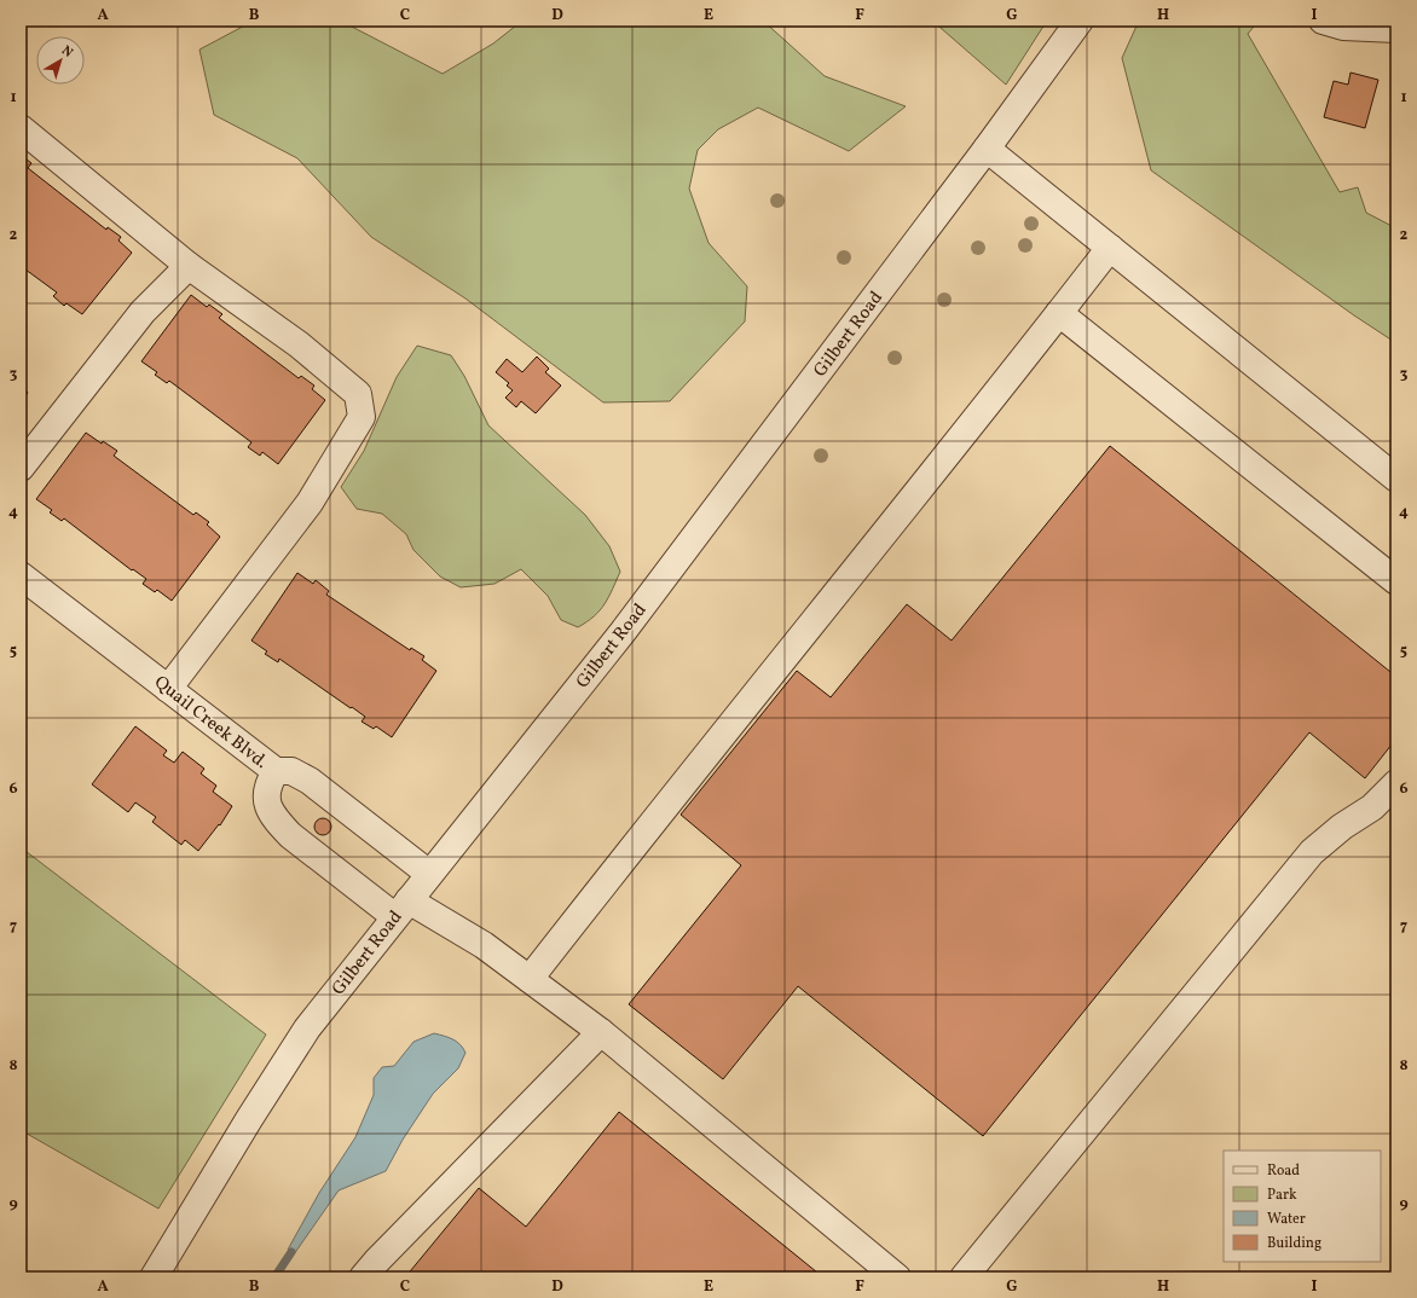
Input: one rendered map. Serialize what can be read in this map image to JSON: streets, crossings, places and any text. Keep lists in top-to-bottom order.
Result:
{
  "streets": {
    "street": ["Gilbert Road", "Quail Creek Blvd."]
  },
  "crossings": [
    ["Gilbert Road", "Quail Creek Blvd."]
  ],
  "legend": [
    "Road",
    "Park",
    "Water",
    "Building"
  ],
  "north": "top right",
  "grid": {
    "columns": [
      "A",
      "B",
      "C",
      "D",
      "E",
      "F",
      "G",
      "H",
      "I"
    ],
    "rows": [
      "1",
      "2",
      "3",
      "4",
      "5",
      "6",
      "7",
      "8",
      "9"
    ]
  }
}
